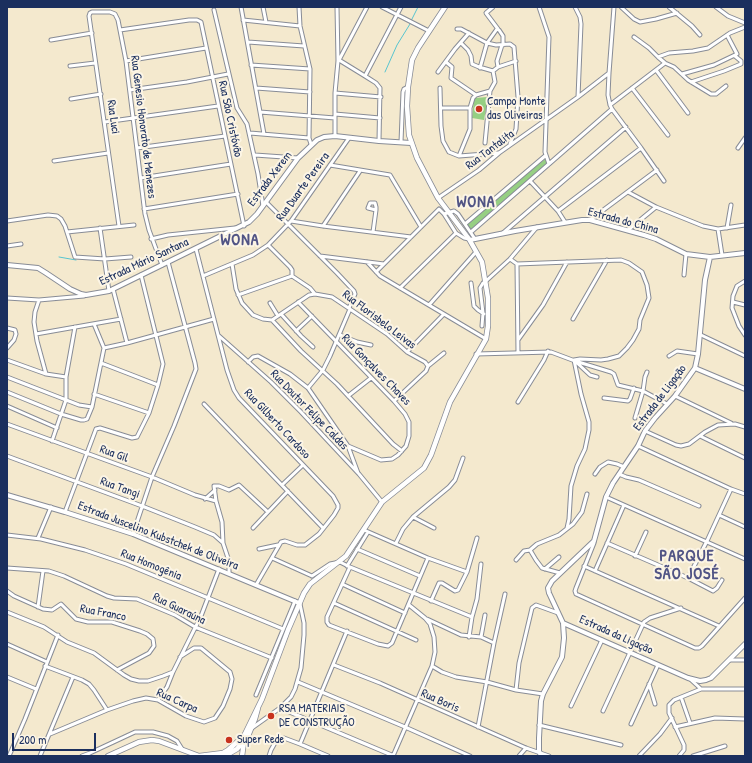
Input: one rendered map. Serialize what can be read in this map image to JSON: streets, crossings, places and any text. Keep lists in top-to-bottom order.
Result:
{
  "streets": {
    "street": [
      "Rua Luci",
      "Rua São Cristóvão",
      "Rua Genesio Honorato de Menezes",
      "Rua Tantalita",
      "Estrada Xerem",
      "Rua Duarte Pereira",
      "Estrada do China",
      "Estrada Mário Santana",
      "Rua Florisbelo Leivas",
      "Rua Gonçalves Chaves",
      "Estrada de Ligação",
      "Rua Doutor Felipe Caldas",
      "Rua Gilberto Cardoso",
      "Rua Gil",
      "Rua Tangi",
      "Estrada Juscelino Kubstchek de Oliveira",
      "Rua Homogênia",
      "Rua Guaraúna",
      "Rua Franco",
      "Estrada da Ligação",
      "Rua Carpa",
      "Rua Boris"
    ]
  },
  "crossings": [
    ["Rua Luci", "Rua Genesio Honorato de Menezes"],
    ["Rua São Cristóvão", "Rua Genesio Honorato de Menezes"],
    ["Rua São Cristóvão", "Estrada Xerem"],
    ["Rua São Cristóvão", "Estrada Mário Santana"],
    ["Rua Genesio Honorato de Menezes", "Estrada Mário Santana"],
    ["Estrada Xerem", "Estrada Mário Santana"],
    ["Rua Duarte Pereira", "Rua Florisbelo Leivas"],
    ["Rua Duarte Pereira", "Rua Gilberto Cardoso"],
    ["Estrada do China", "Estrada de Ligação"],
    ["Estrada Mário Santana", "Rua Gilberto Cardoso"],
    ["Rua Doutor Felipe Caldas", "Rua Gilberto Cardoso"],
    ["Estrada da Ligação", "Rua Boris"]
  ],
  "districts": ["WONA", "WONA", "PARQUE SÃO JOSÉ"],
  "places": ["Campo Monte das Oliveiras", "RSA MATERIAIS DE CONSTRUÇÃO", "Super Rede"],
  "scale_bar": "200 m"
}
